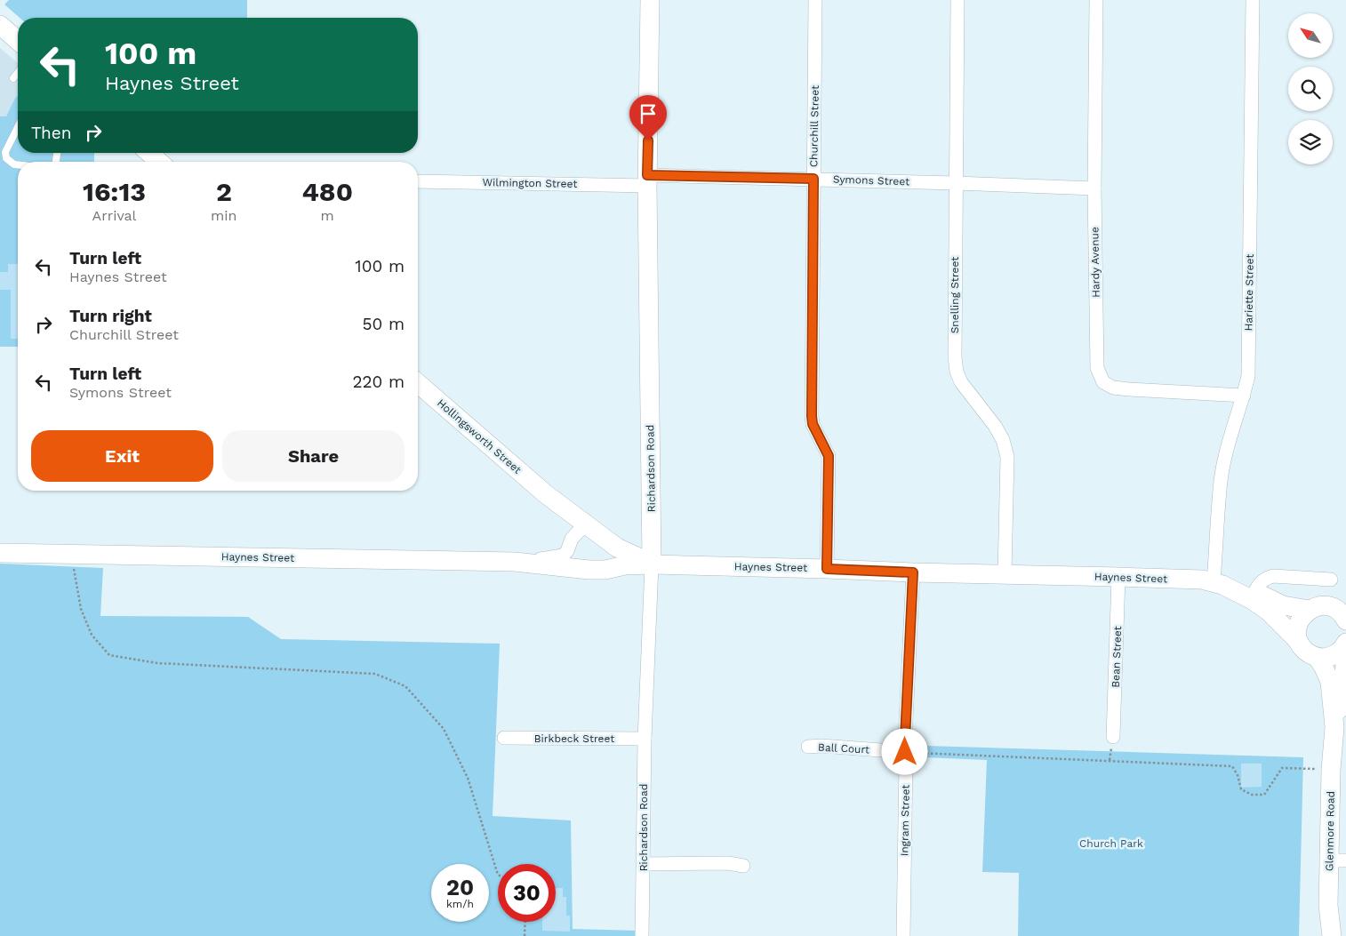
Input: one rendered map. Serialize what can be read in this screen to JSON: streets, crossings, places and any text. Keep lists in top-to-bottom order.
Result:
{
  "streets": {
    "street": [
      "Churchill Street",
      "Symons Street",
      "Wilmington Street",
      "Hardy Avenue",
      "Hariette Street",
      "Snelling Street",
      "Hollingsworth Street",
      "Richardson Road",
      "Haynes Street",
      "Bean Street",
      "Birkbeck Street",
      "Ball Court",
      "Ingram Street",
      "Glenmore Road"
    ]
  },
  "crossings": [
    ["Churchill Street", "Symons Street"],
    ["Churchill Street", "Haynes Street"],
    ["Symons Street", "Wilmington Street"],
    ["Symons Street", "Hardy Avenue"],
    ["Symons Street", "Snelling Street"],
    ["Symons Street", "Richardson Road"],
    ["Wilmington Street", "Richardson Road"],
    ["Hardy Avenue", "Hariette Street"],
    ["Hariette Street", "Haynes Street"],
    ["Snelling Street", "Haynes Street"],
    ["Hollingsworth Street", "Richardson Road"],
    ["Hollingsworth Street", "Haynes Street"],
    ["Richardson Road", "Haynes Street"],
    ["Richardson Road", "Birkbeck Street"],
    ["Haynes Street", "Bean Street"],
    ["Haynes Street", "Ingram Street"],
    ["Haynes Street", "Glenmore Road"],
    ["Ball Court", "Ingram Street"]
  ],
  "parks": ["Church Park"],
  "north": "top left",
  "page": {
    "turn": ["100 m", "Haynes Street"],
    "then": "Then",
    "eta": [
      "16:13",
      "Arrival",
      "2",
      "min",
      "480",
      "m"
    ],
    "list": [
      {
        "name": "Turn left",
        "note": "Haynes Street",
        "value": "100 m"
      },
      {
        "name": "Turn right",
        "note": "Churchill Street",
        "value": "50 m"
      },
      {
        "name": "Turn left",
        "note": "Symons Street",
        "value": "220 m"
      }
    ],
    "buttons": ["Exit", "Share"],
    "speed": "20 km/h",
    "limit": "30"
  }
}
